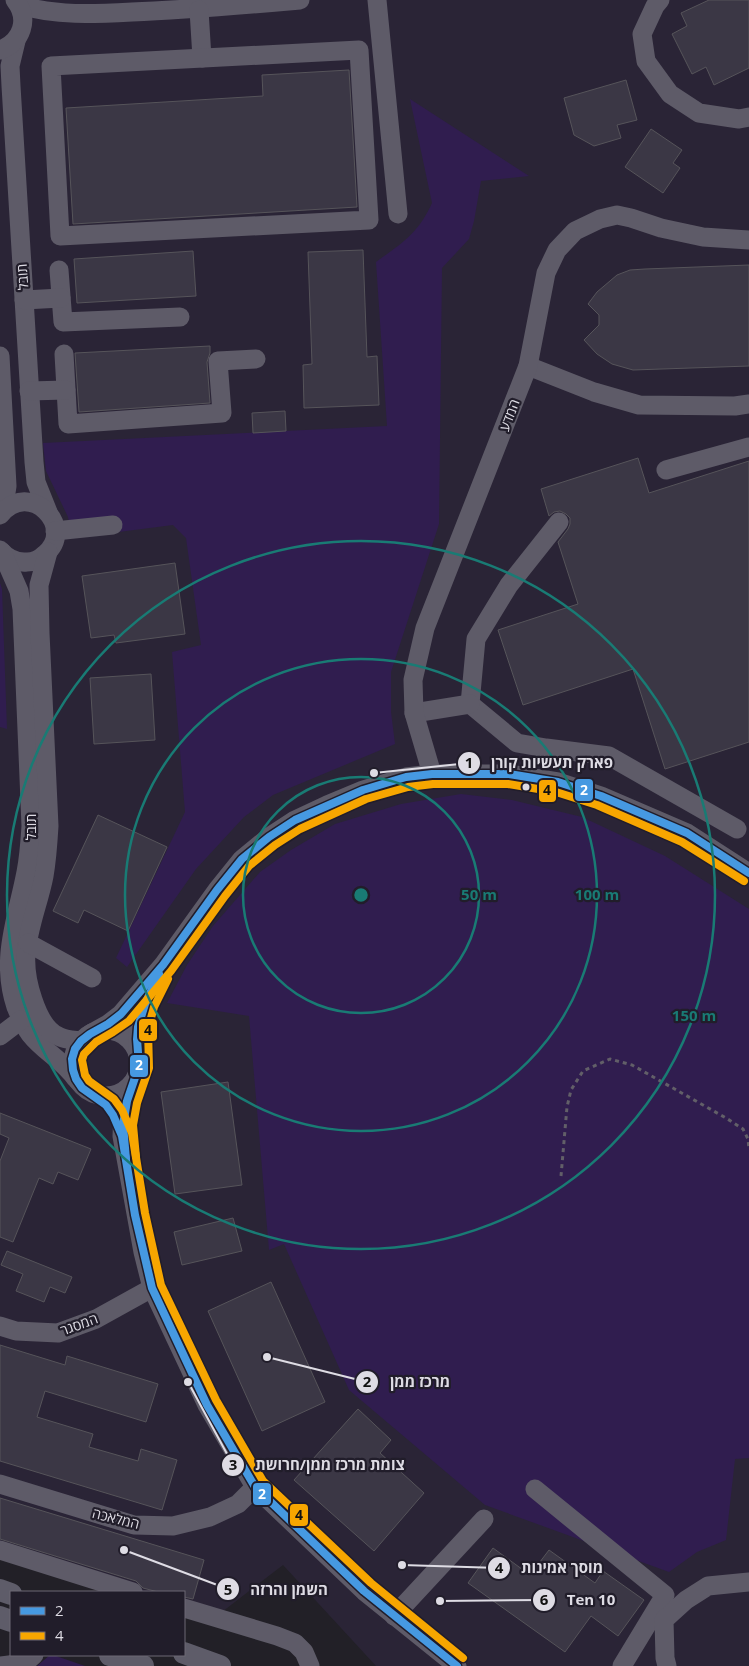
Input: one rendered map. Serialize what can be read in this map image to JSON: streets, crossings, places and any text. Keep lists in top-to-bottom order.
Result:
{
  "streets": {
    "street": [
      "תובל",
      "המדע",
      "המסגר",
      "המלאכה"
    ]
  },
  "places": [
    "פארק תעשיות קורן",
    "מרכז ממן",
    "צומת מרכז ממן/חרושת",
    "השמן והרזה",
    "מוסך אמינות",
    "Ten 10"
  ],
  "lines": ["transit line 2", "transit line 4"],
  "legend": ["2", "4"],
  "rings": ["50 m", "100 m", "150 m"]
}
